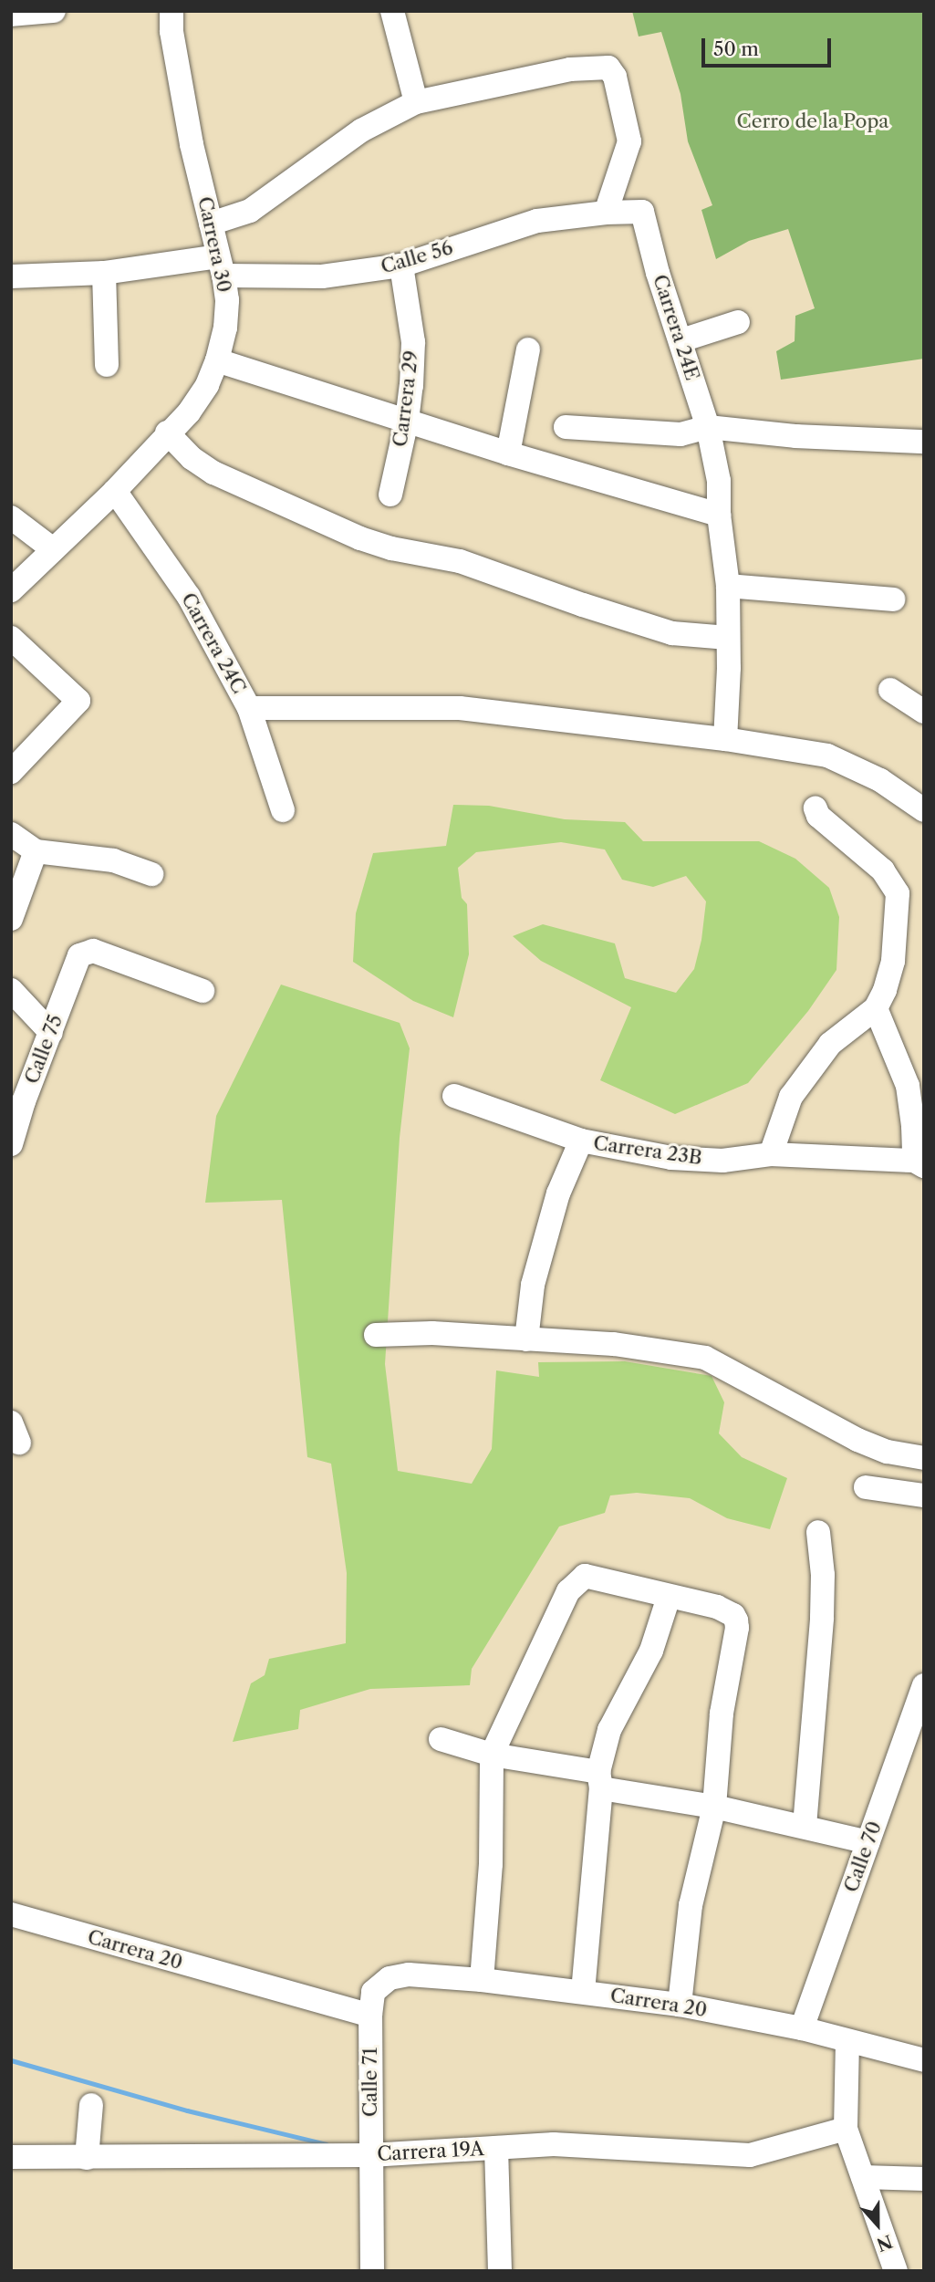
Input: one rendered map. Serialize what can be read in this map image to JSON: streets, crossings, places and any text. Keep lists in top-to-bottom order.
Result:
{
  "streets": {
    "street": [
      "Carrera 30",
      "Calle 56",
      "Carrera 24E",
      "Carrera 29",
      "Carrera 24C",
      "Calle 75",
      "Carrera 23B",
      "Calle 70",
      "Carrera 20",
      "Calle 71",
      "Carrera 19A"
    ]
  },
  "crossings": [
    ["Carrera 30", "Calle 56"],
    ["Carrera 30", "Carrera 24C"],
    ["Calle 56", "Carrera 24E"],
    ["Calle 56", "Carrera 29"],
    ["Calle 70", "Carrera 20"],
    ["Carrera 20", "Calle 71"],
    ["Calle 71", "Carrera 19A"]
  ],
  "parks": ["Cerro de la Popa"],
  "scale_bar": "50 m",
  "north": "bottom"
}
